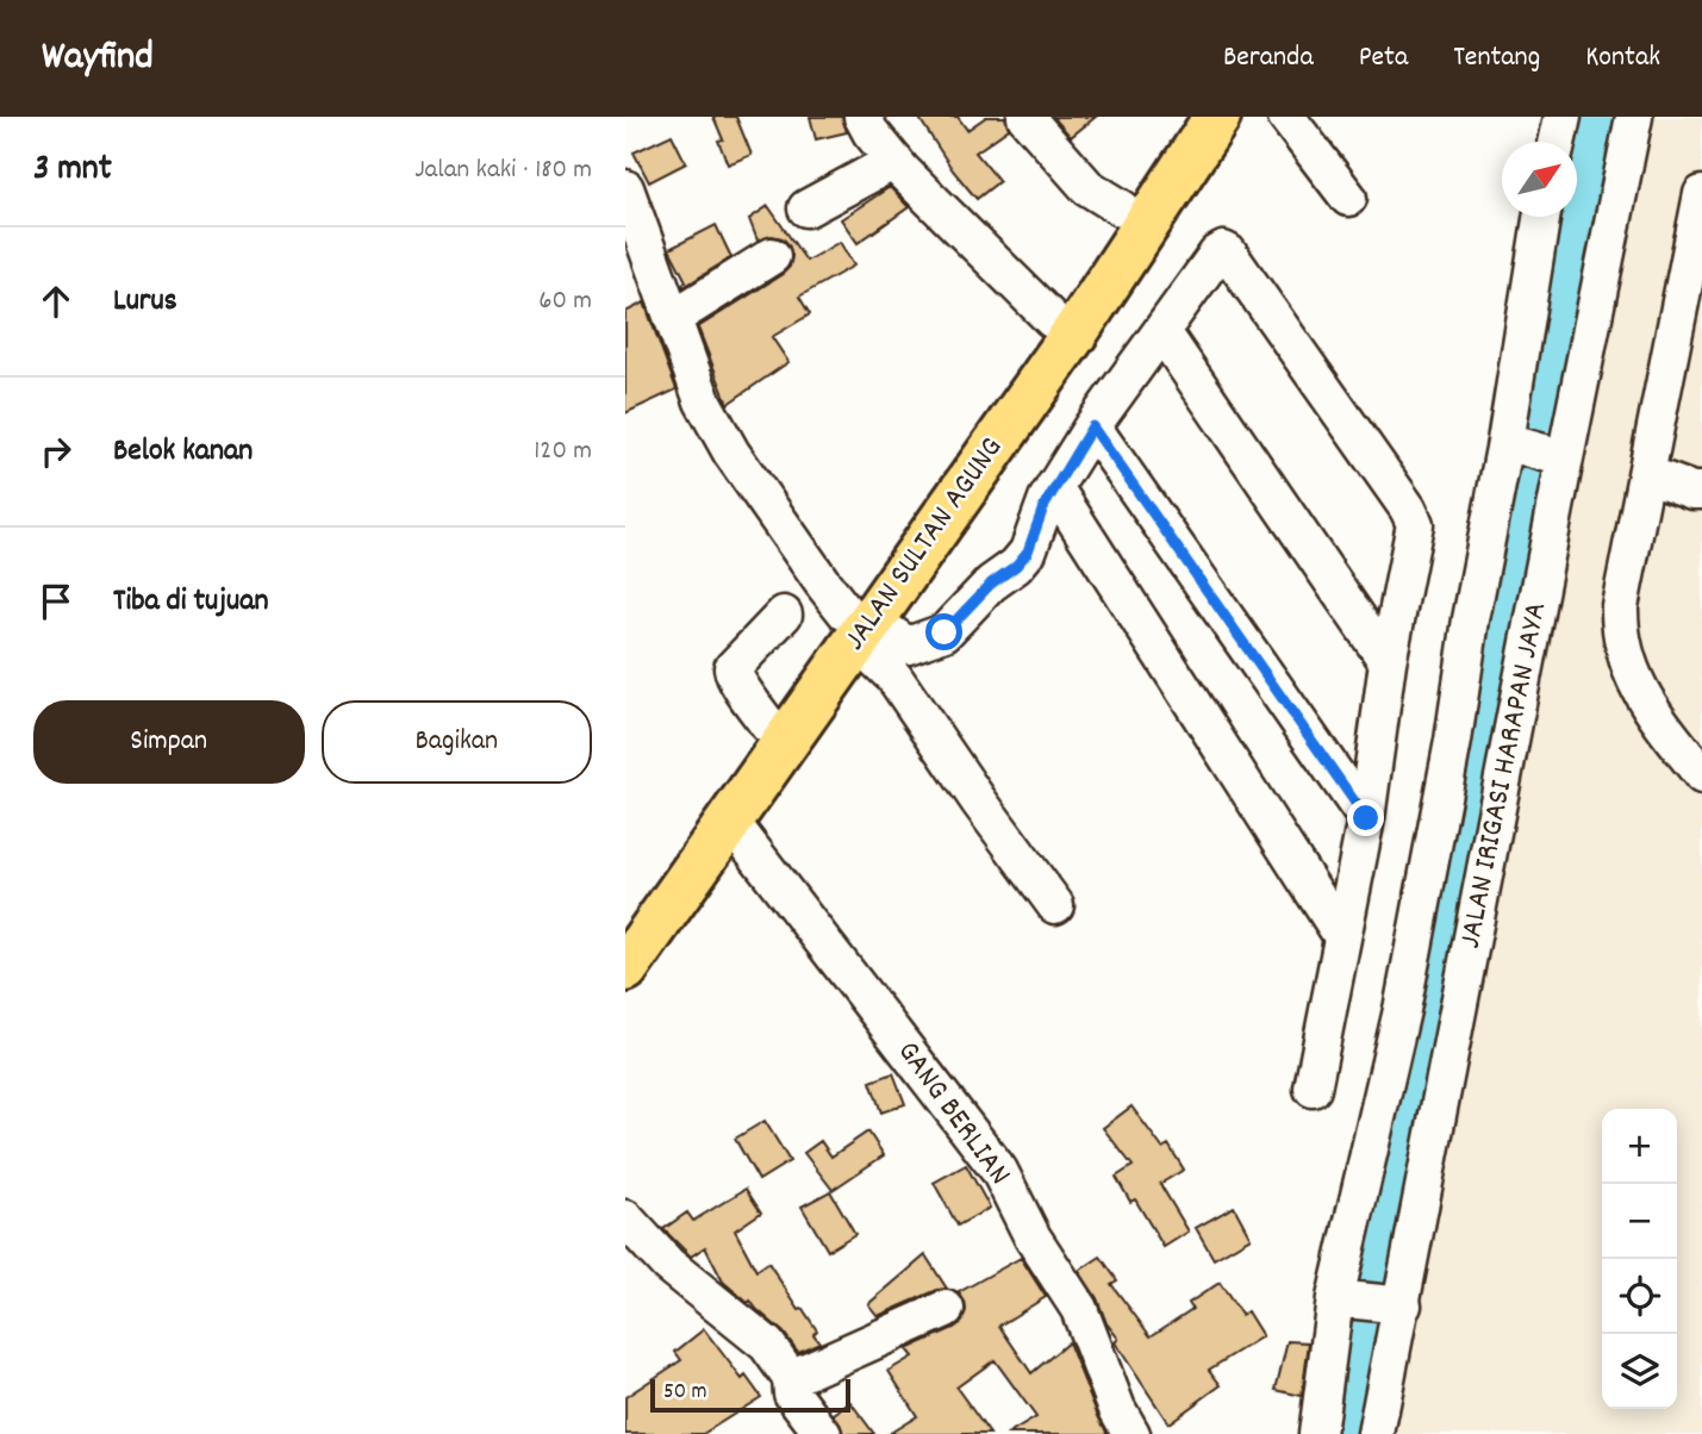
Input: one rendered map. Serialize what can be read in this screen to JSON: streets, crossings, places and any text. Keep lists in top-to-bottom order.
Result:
{
  "streets": {
    "highway": ["JALAN SULTAN AGUNG"],
    "street": ["JALAN IRIGASI HARAPAN JAYA", "GANG BERLIAN"]
  },
  "crossings": [
    ["JALAN SULTAN AGUNG", "GANG BERLIAN"]
  ],
  "scale_bar": "50 m",
  "north": "top right",
  "page": {
    "header": "Wayfind",
    "nav": [
      "Beranda",
      "Peta",
      "Tentang",
      "Kontak"
    ],
    "heading": ["3 mnt", "Jalan kaki · 180 m"],
    "list": [
      ["Lurus", "60 m"],
      ["Belok kanan", "120 m"],
      "Tiba di tujuan"
    ],
    "buttons": ["Simpan", "Bagikan"],
    "map_buttons": ["+", "−"],
    "scale": "50 m"
  }
}
